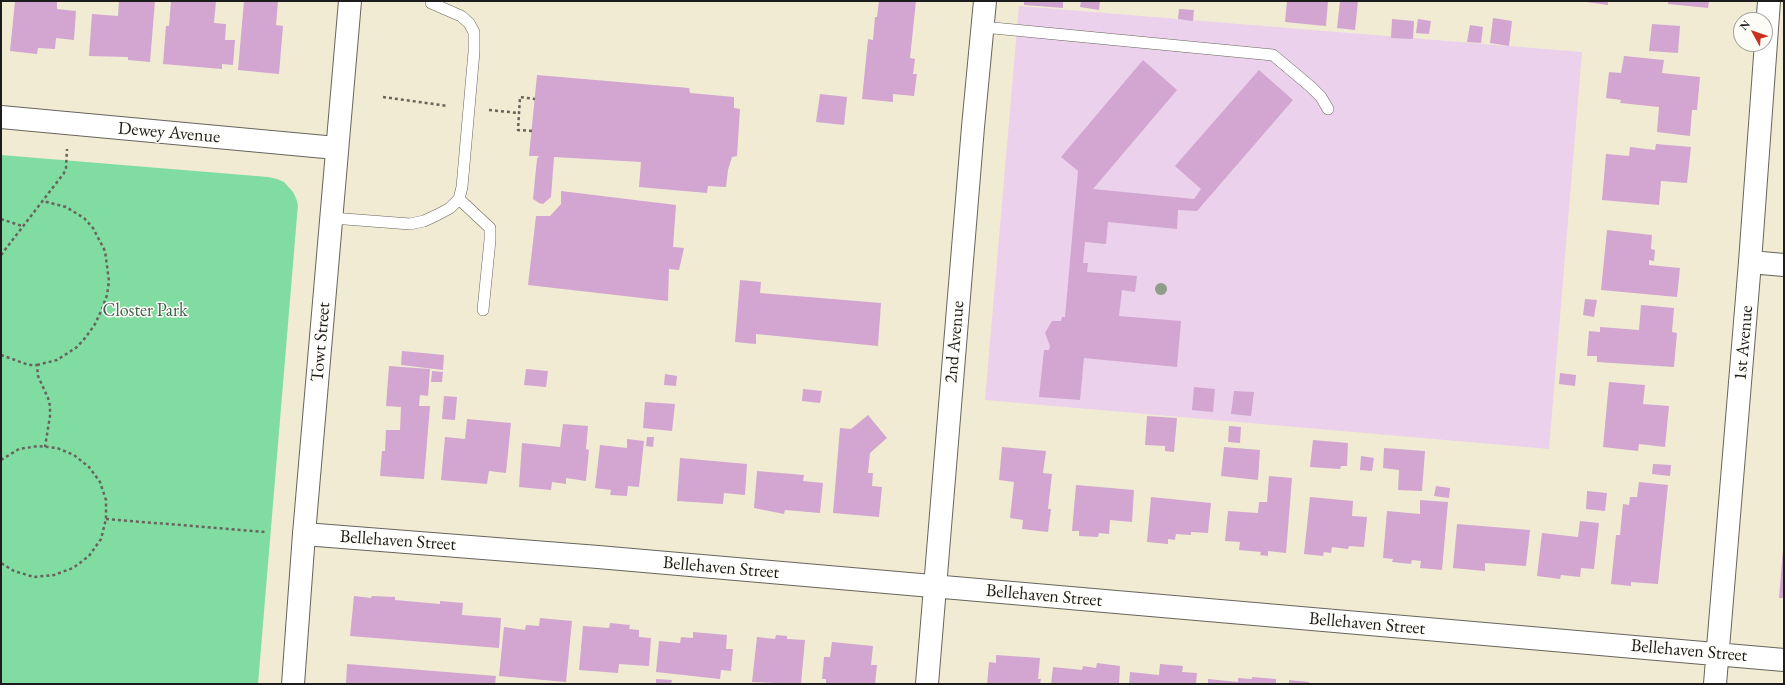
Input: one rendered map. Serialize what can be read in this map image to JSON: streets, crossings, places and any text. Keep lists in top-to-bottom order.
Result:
{
  "streets": {
    "street": [
      "Dewey Avenue",
      "Towt Street",
      "2nd Avenue",
      "1st Avenue",
      "Bellehaven Street"
    ]
  },
  "crossings": [
    ["Dewey Avenue", "Towt Street"],
    ["Towt Street", "Bellehaven Street"],
    ["2nd Avenue", "Bellehaven Street"],
    ["1st Avenue", "Bellehaven Street"]
  ],
  "parks": ["Closter Park"],
  "north": "top left"
}
